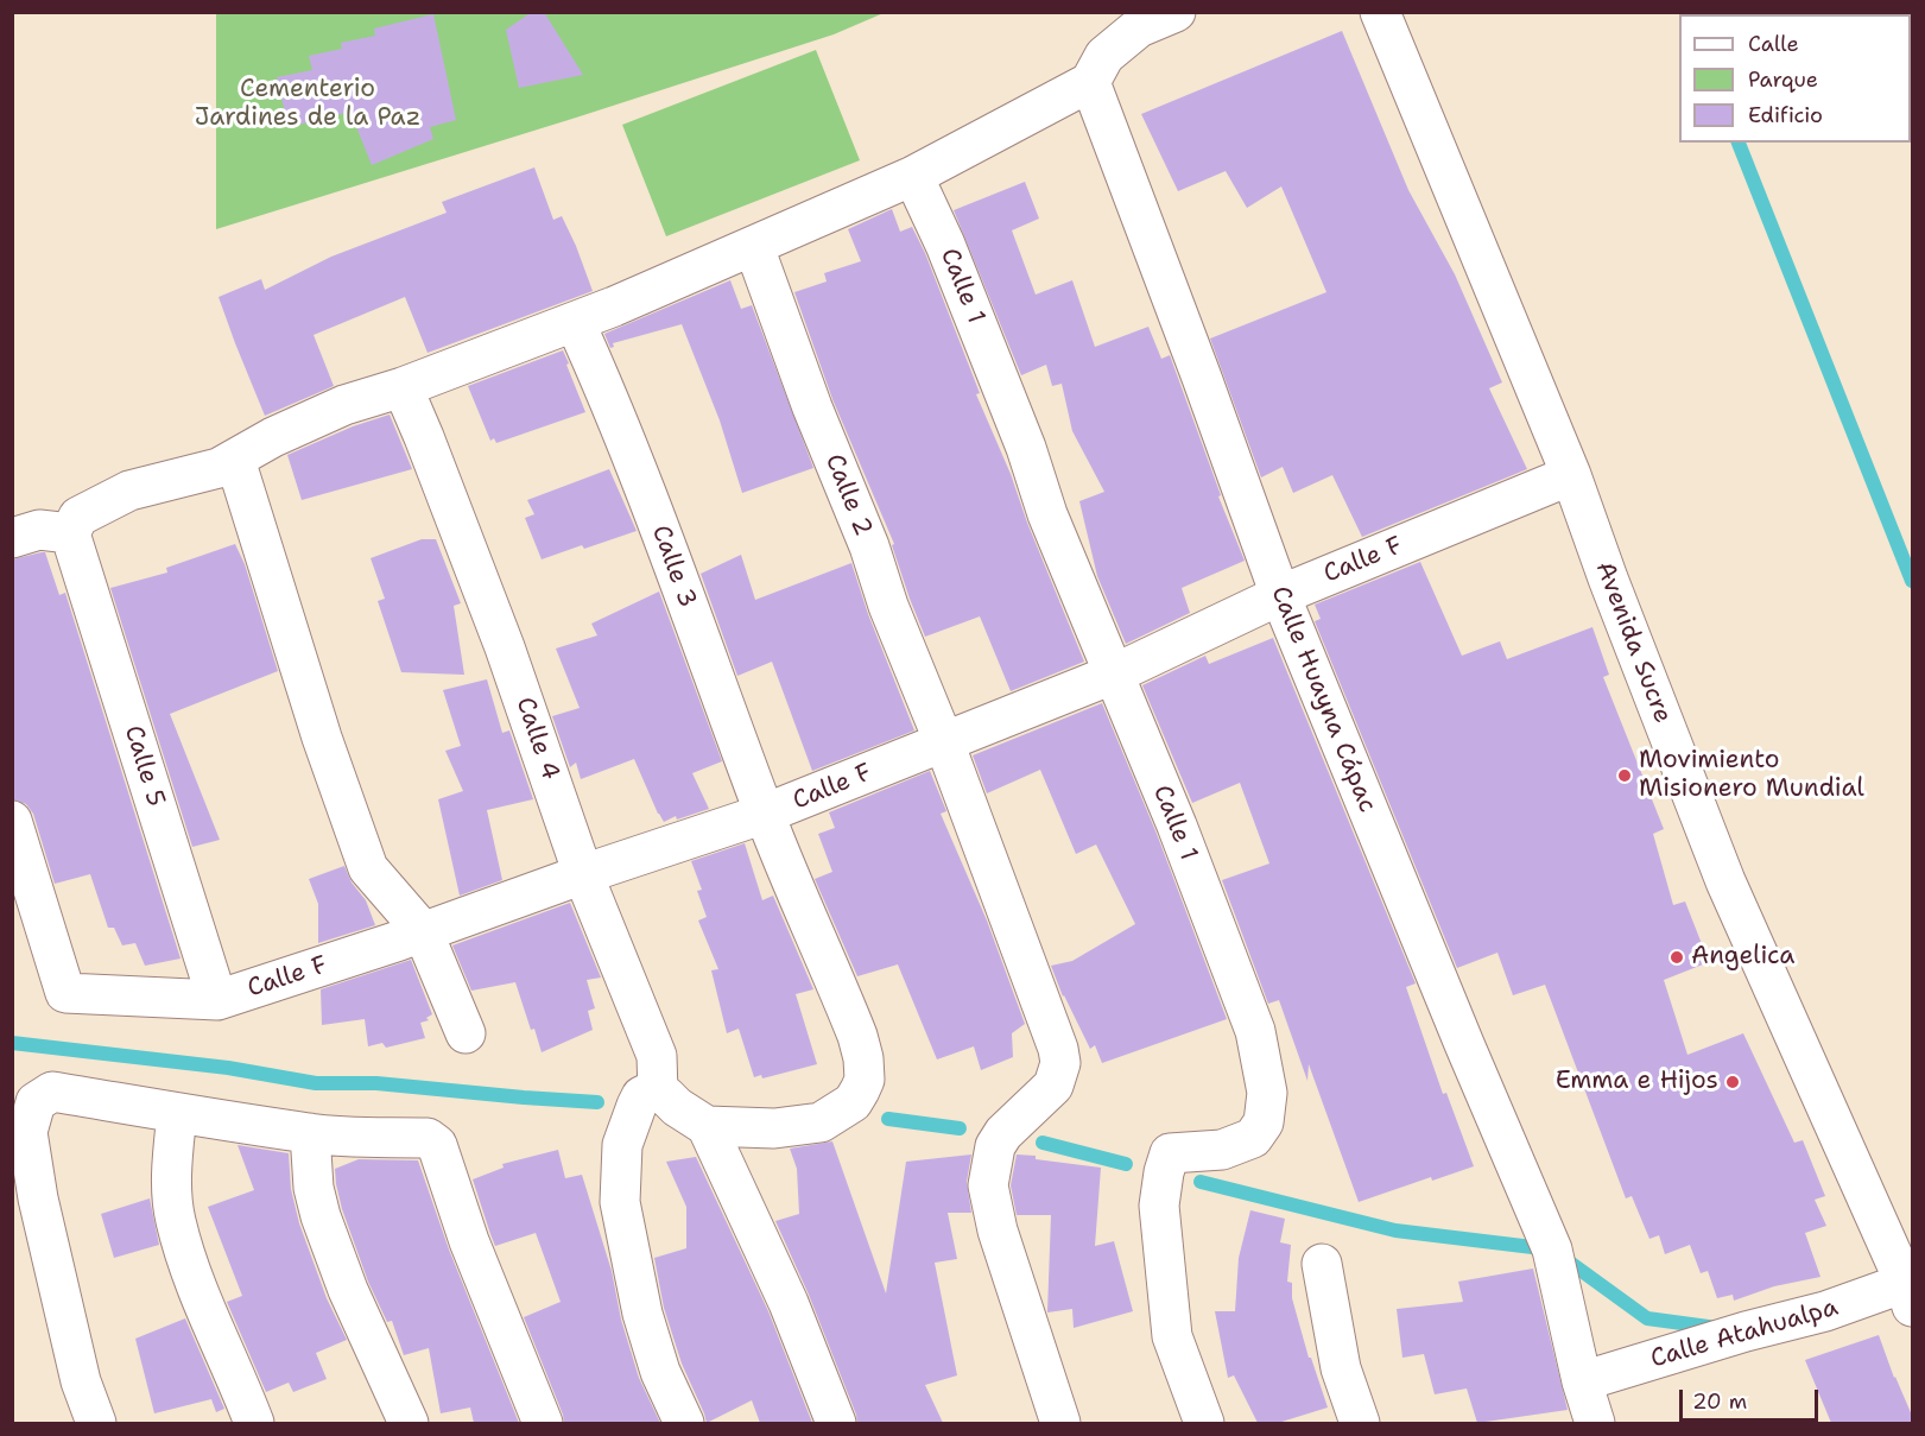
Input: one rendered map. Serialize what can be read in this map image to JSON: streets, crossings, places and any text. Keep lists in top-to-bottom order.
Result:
{
  "streets": {
    "street": [
      "Calle 1",
      "Calle 2",
      "Calle F",
      "Calle 3",
      "Avenida Sucre",
      "Calle Huayna Cápac",
      "Calle 4",
      "Calle 5",
      "Calle Atahualpa"
    ]
  },
  "crossings": [
    ["Calle 1", "Calle F"],
    ["Calle 2", "Calle F"],
    ["Calle F", "Calle 3"],
    ["Calle F", "Avenida Sucre"],
    ["Calle F", "Calle Huayna Cápac"],
    ["Calle F", "Calle 4"],
    ["Calle F", "Calle 5"],
    ["Avenida Sucre", "Calle Atahualpa"],
    ["Calle Huayna Cápac", "Calle Atahualpa"]
  ],
  "parks": ["Cementerio Jardines de la Paz"],
  "places": ["Movimiento Misionero Mundial", "Angelica", "Emma e Hijos"],
  "legend": ["Calle", "Parque", "Edificio"],
  "scale_bar": "20 m"
}
